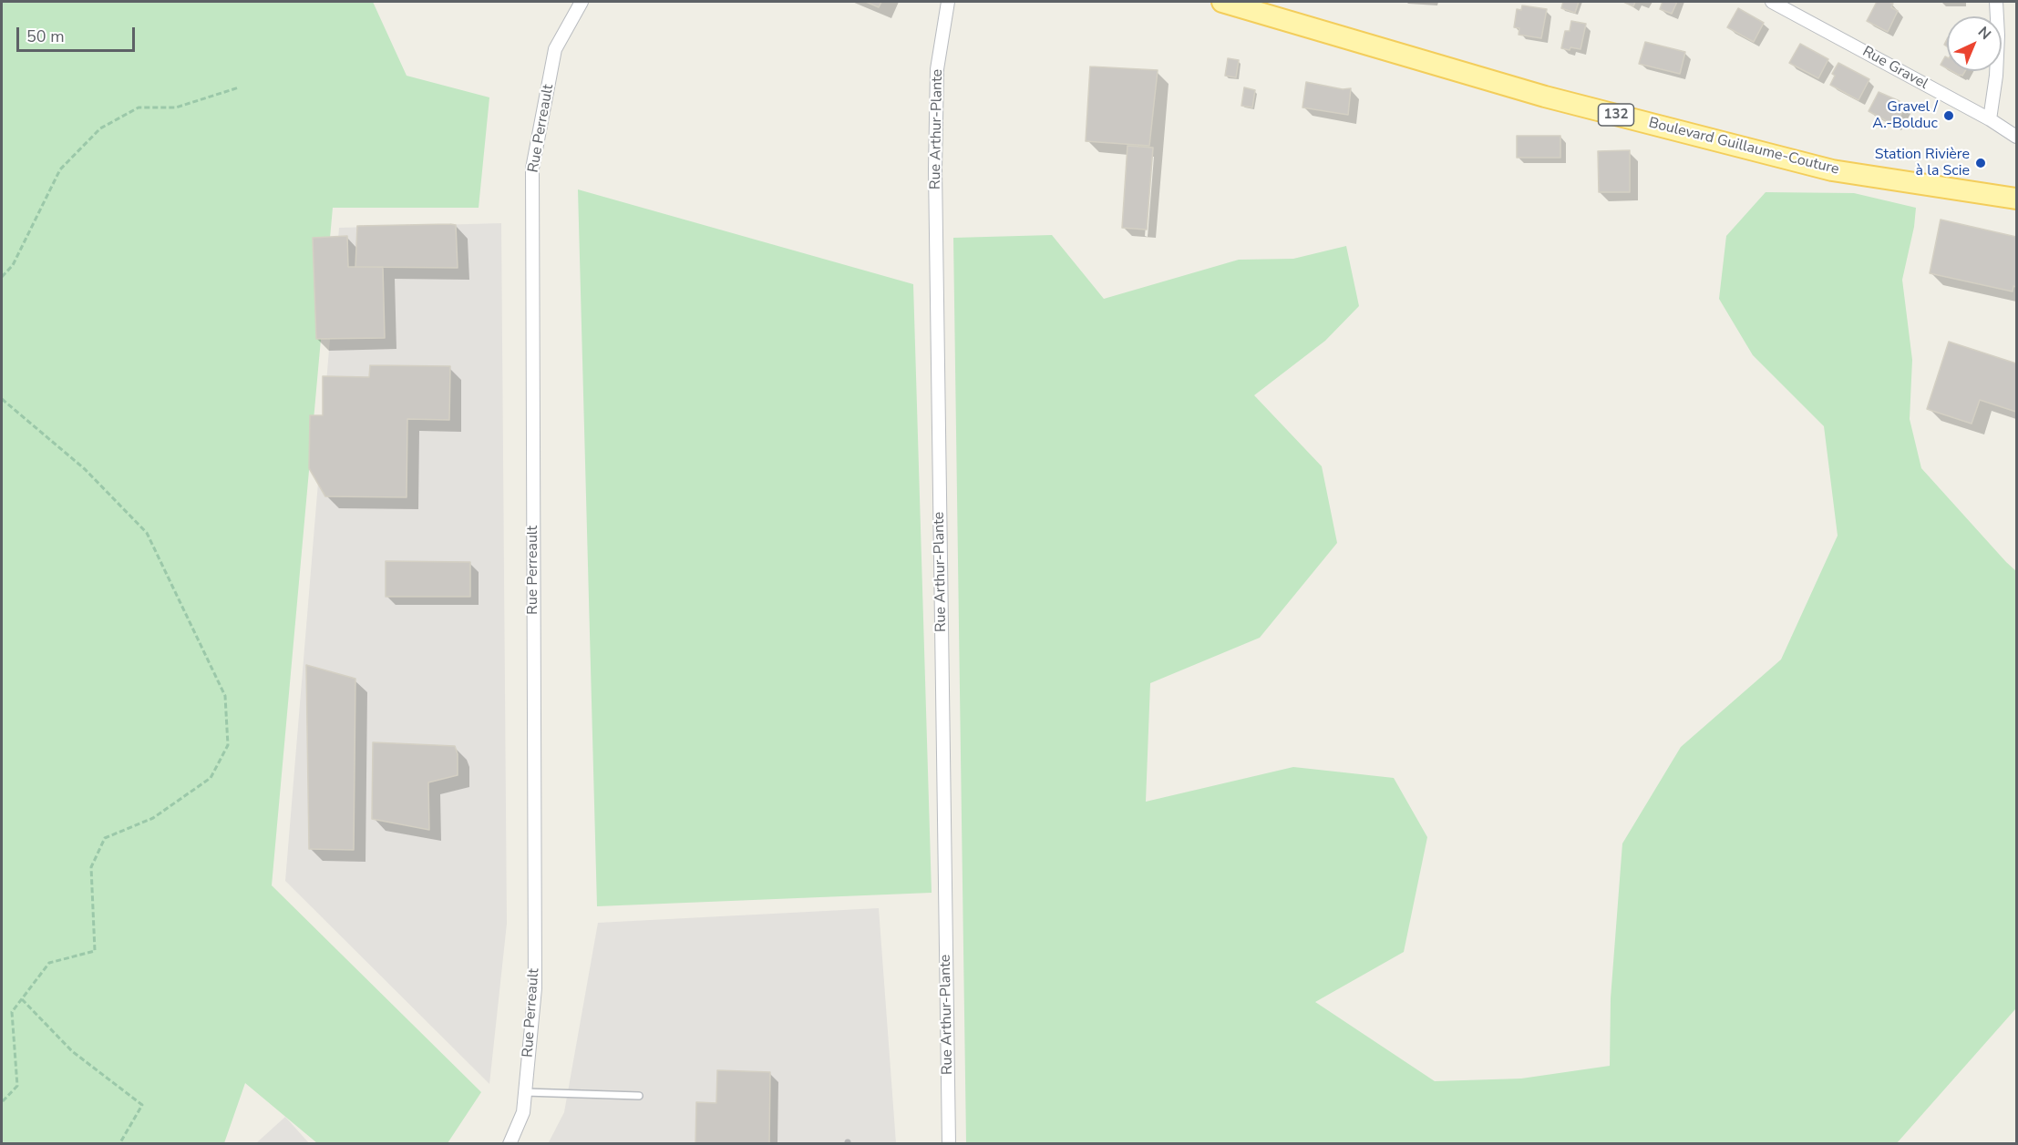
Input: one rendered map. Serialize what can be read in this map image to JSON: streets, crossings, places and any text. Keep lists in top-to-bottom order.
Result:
{
  "streets": {
    "main road": ["132", "Boulevard Guillaume-Couture"],
    "street": ["Rue Gravel", "Rue Perreault", "Rue Arthur-Plante"]
  },
  "places": ["Gravel / A.-Bolduc", "Station Rivière à la Scie"],
  "scale_bar": "50 m",
  "north": "top right"
}
